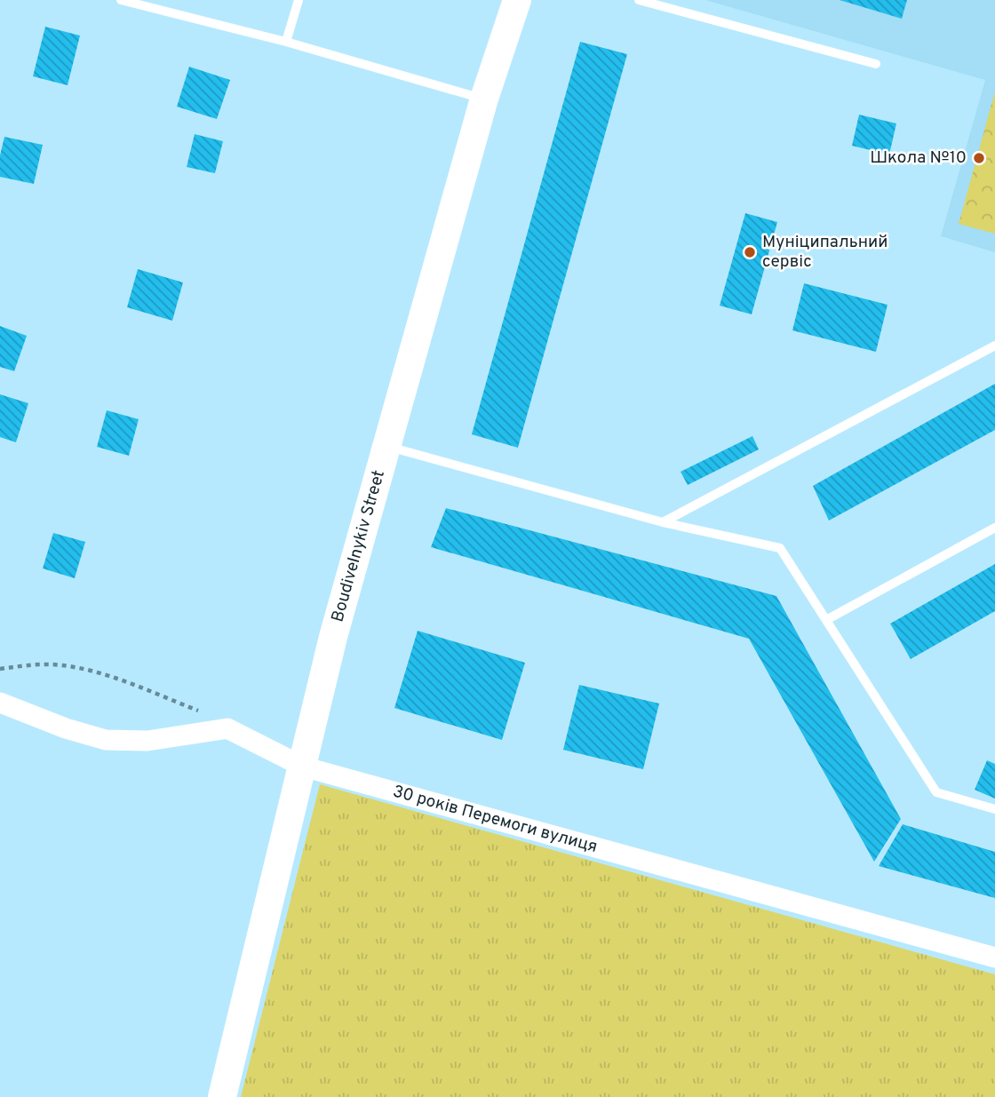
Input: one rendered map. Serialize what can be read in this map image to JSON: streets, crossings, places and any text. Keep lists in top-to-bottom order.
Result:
{
  "streets": {
    "street": ["Boudivelnykiv Street", "30 років Перемоги вулиця"]
  },
  "crossings": [
    ["Boudivelnykiv Street", "30 років Перемоги вулиця"]
  ],
  "places": ["Школа №10", "Муніципальний сервіс"]
}
